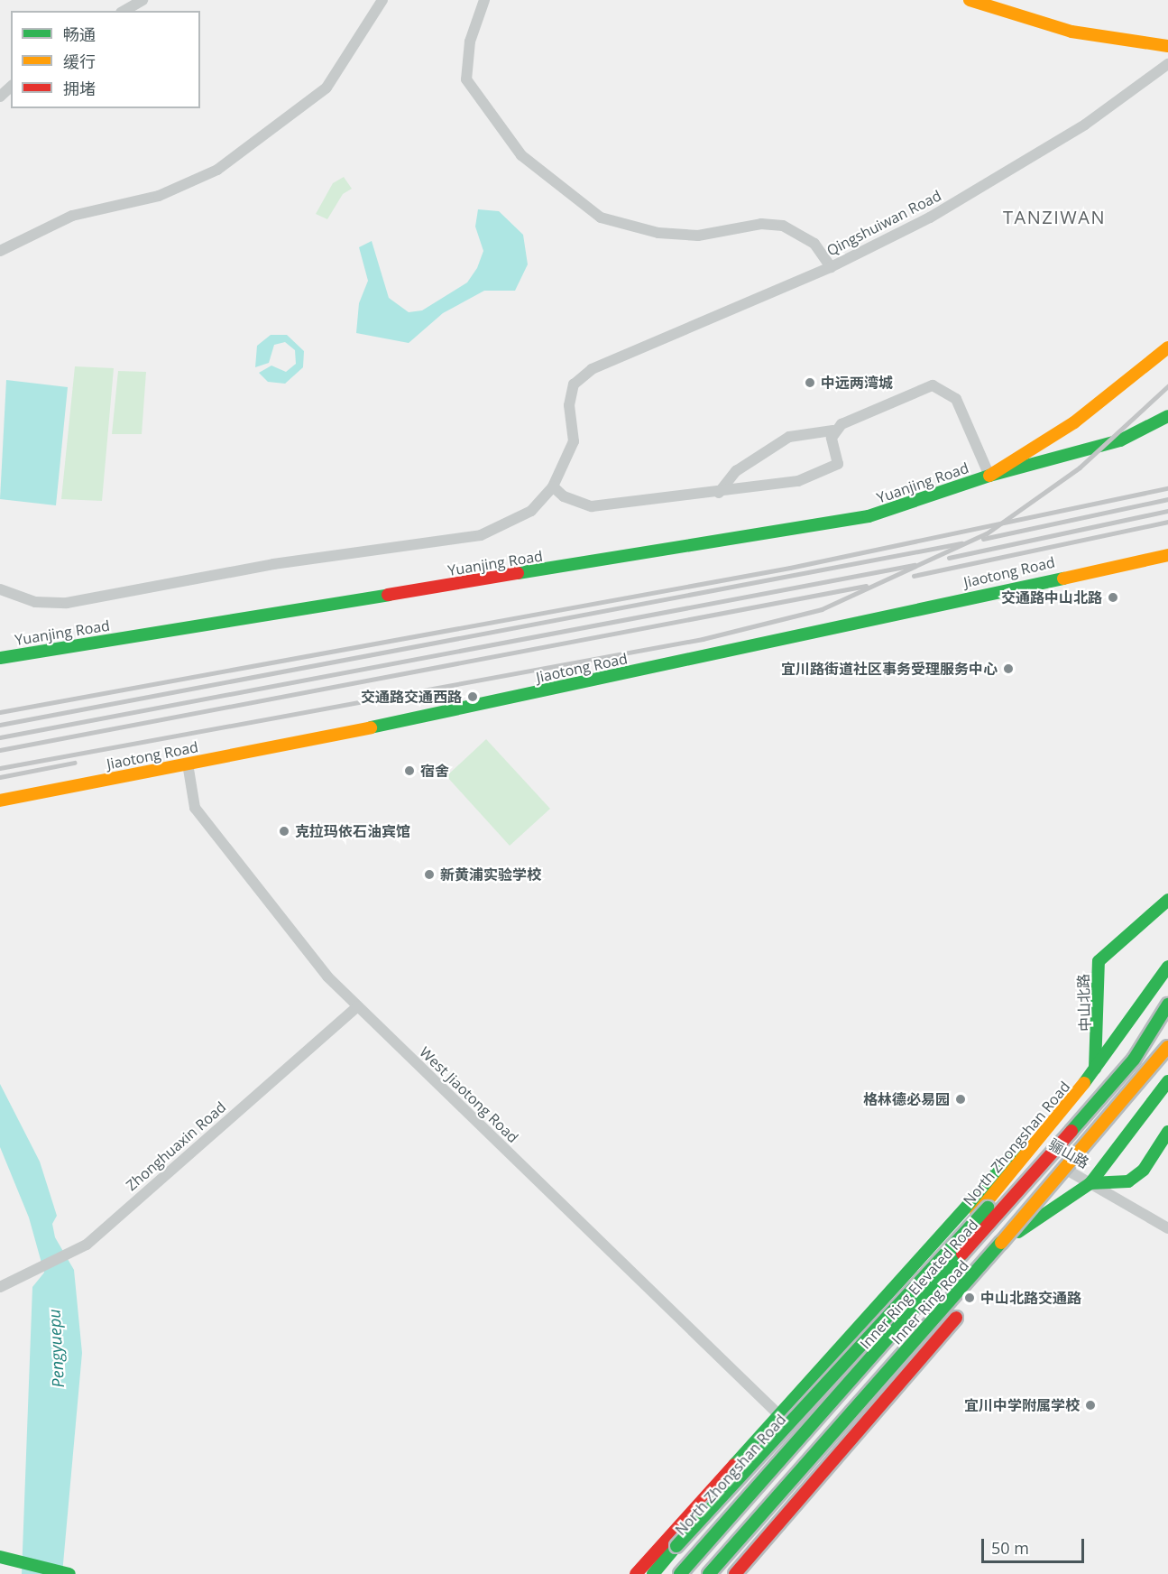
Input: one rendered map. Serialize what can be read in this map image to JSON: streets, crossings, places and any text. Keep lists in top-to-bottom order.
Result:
{
  "streets": {
    "main road": [
      "Yuanjing Road",
      "Jiaotong Road",
      "中山北路",
      "North Zhongshan Road",
      "Inner Ring Elevated Road",
      "Inner Ring Road"
    ],
    "street": [
      "Qingshuiwan Road",
      "West Jiaotong Road",
      "Zhonghuaxin Road",
      "骊山路"
    ]
  },
  "crossings": [
    ["Jiaotong Road", "West Jiaotong Road"],
    ["中山北路", "North Zhongshan Road"],
    ["West Jiaotong Road", "Zhonghuaxin Road"],
    ["North Zhongshan Road", "骊山路"]
  ],
  "districts": ["TANZIWAN"],
  "water": ["Pengyuepu"],
  "places": [
    "中远两湾城",
    "交通路中山北路",
    "宜川路街道社区事务受理服务中心",
    "交通路交通西路",
    "宿舍",
    "克拉玛依石油宾馆",
    "新黄浦实验学校",
    "格林德必易园",
    "中山北路交通路",
    "宜川中学附属学校"
  ],
  "legend": ["畅通", "缓行", "拥堵"],
  "scale_bar": "50 m"
}
